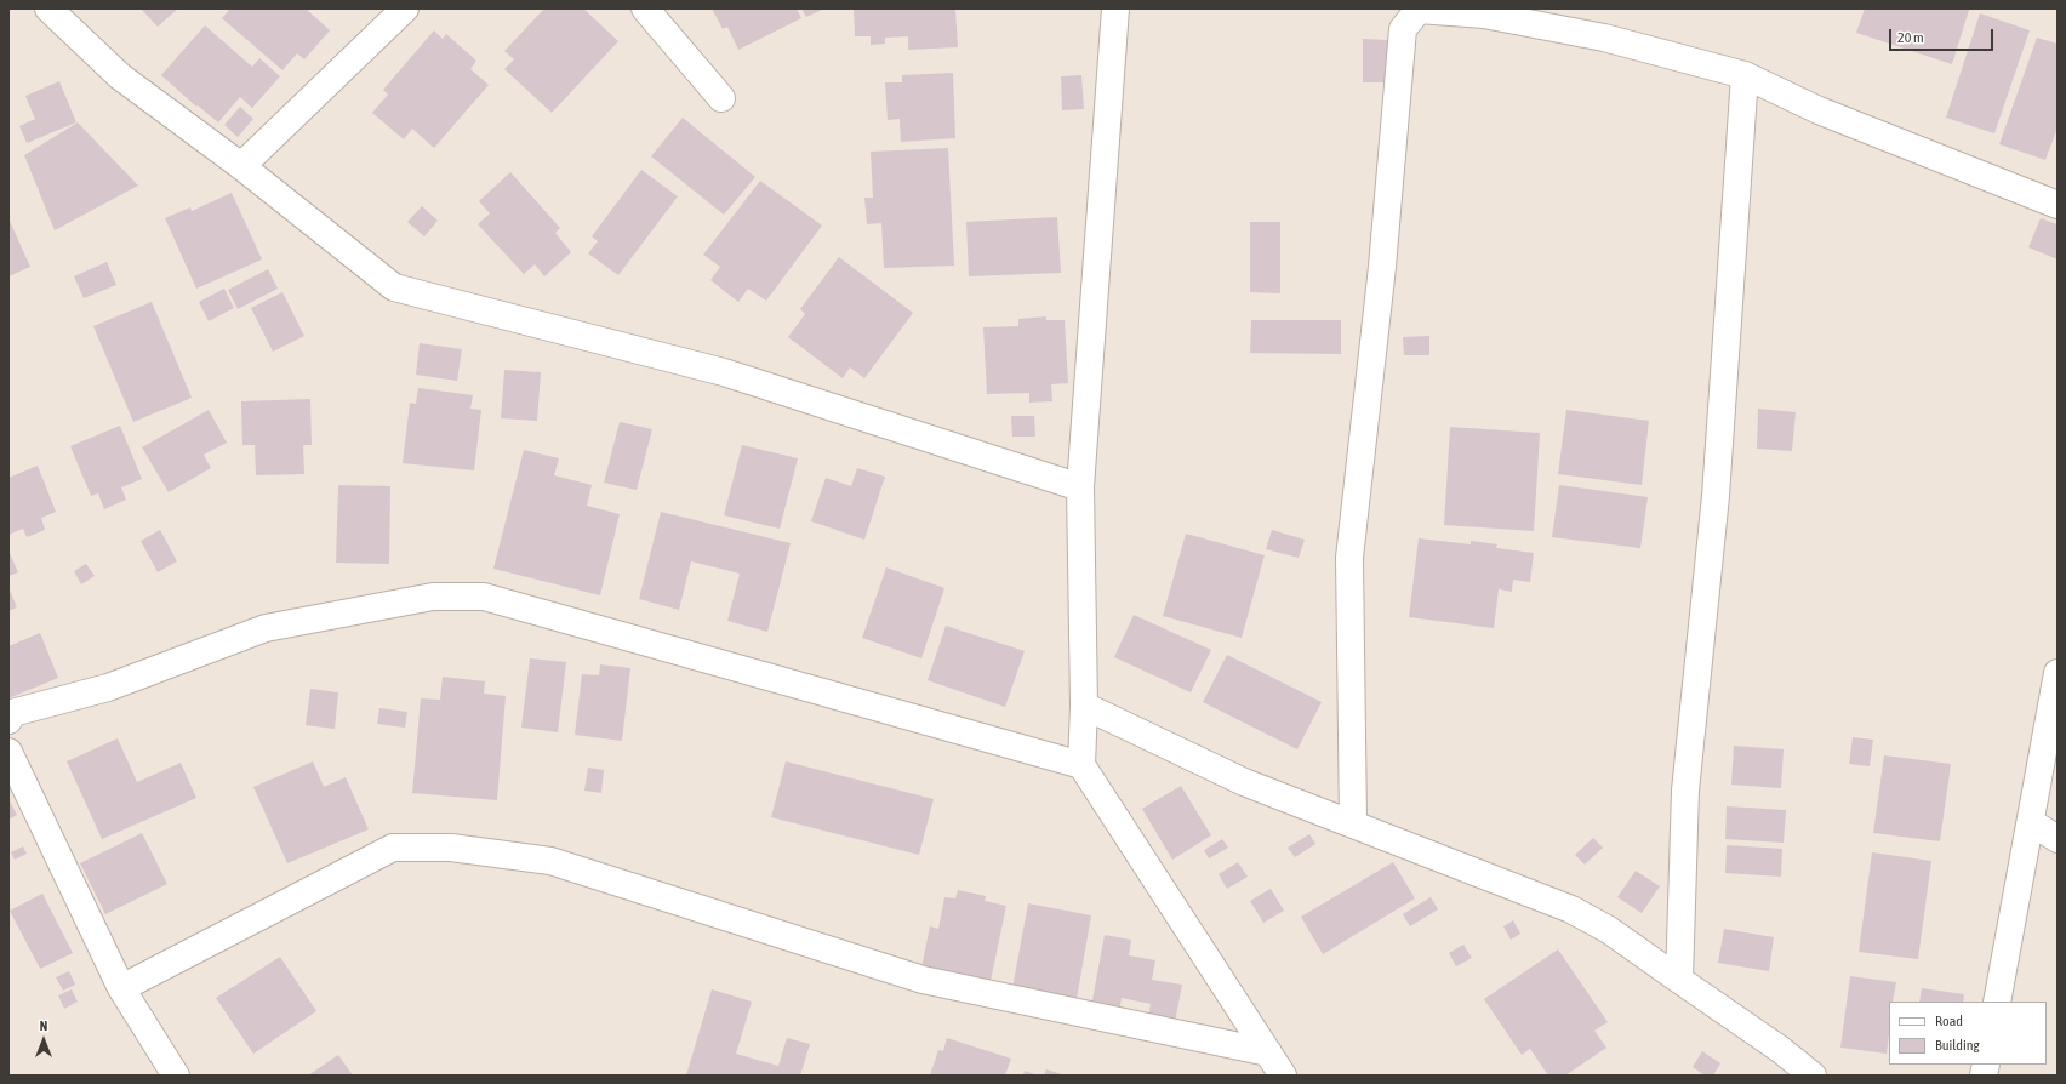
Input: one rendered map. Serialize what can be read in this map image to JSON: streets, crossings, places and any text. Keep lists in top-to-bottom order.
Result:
{
  "legend": ["Road", "Building"],
  "scale_bar": "20 m",
  "north": "top"
}
